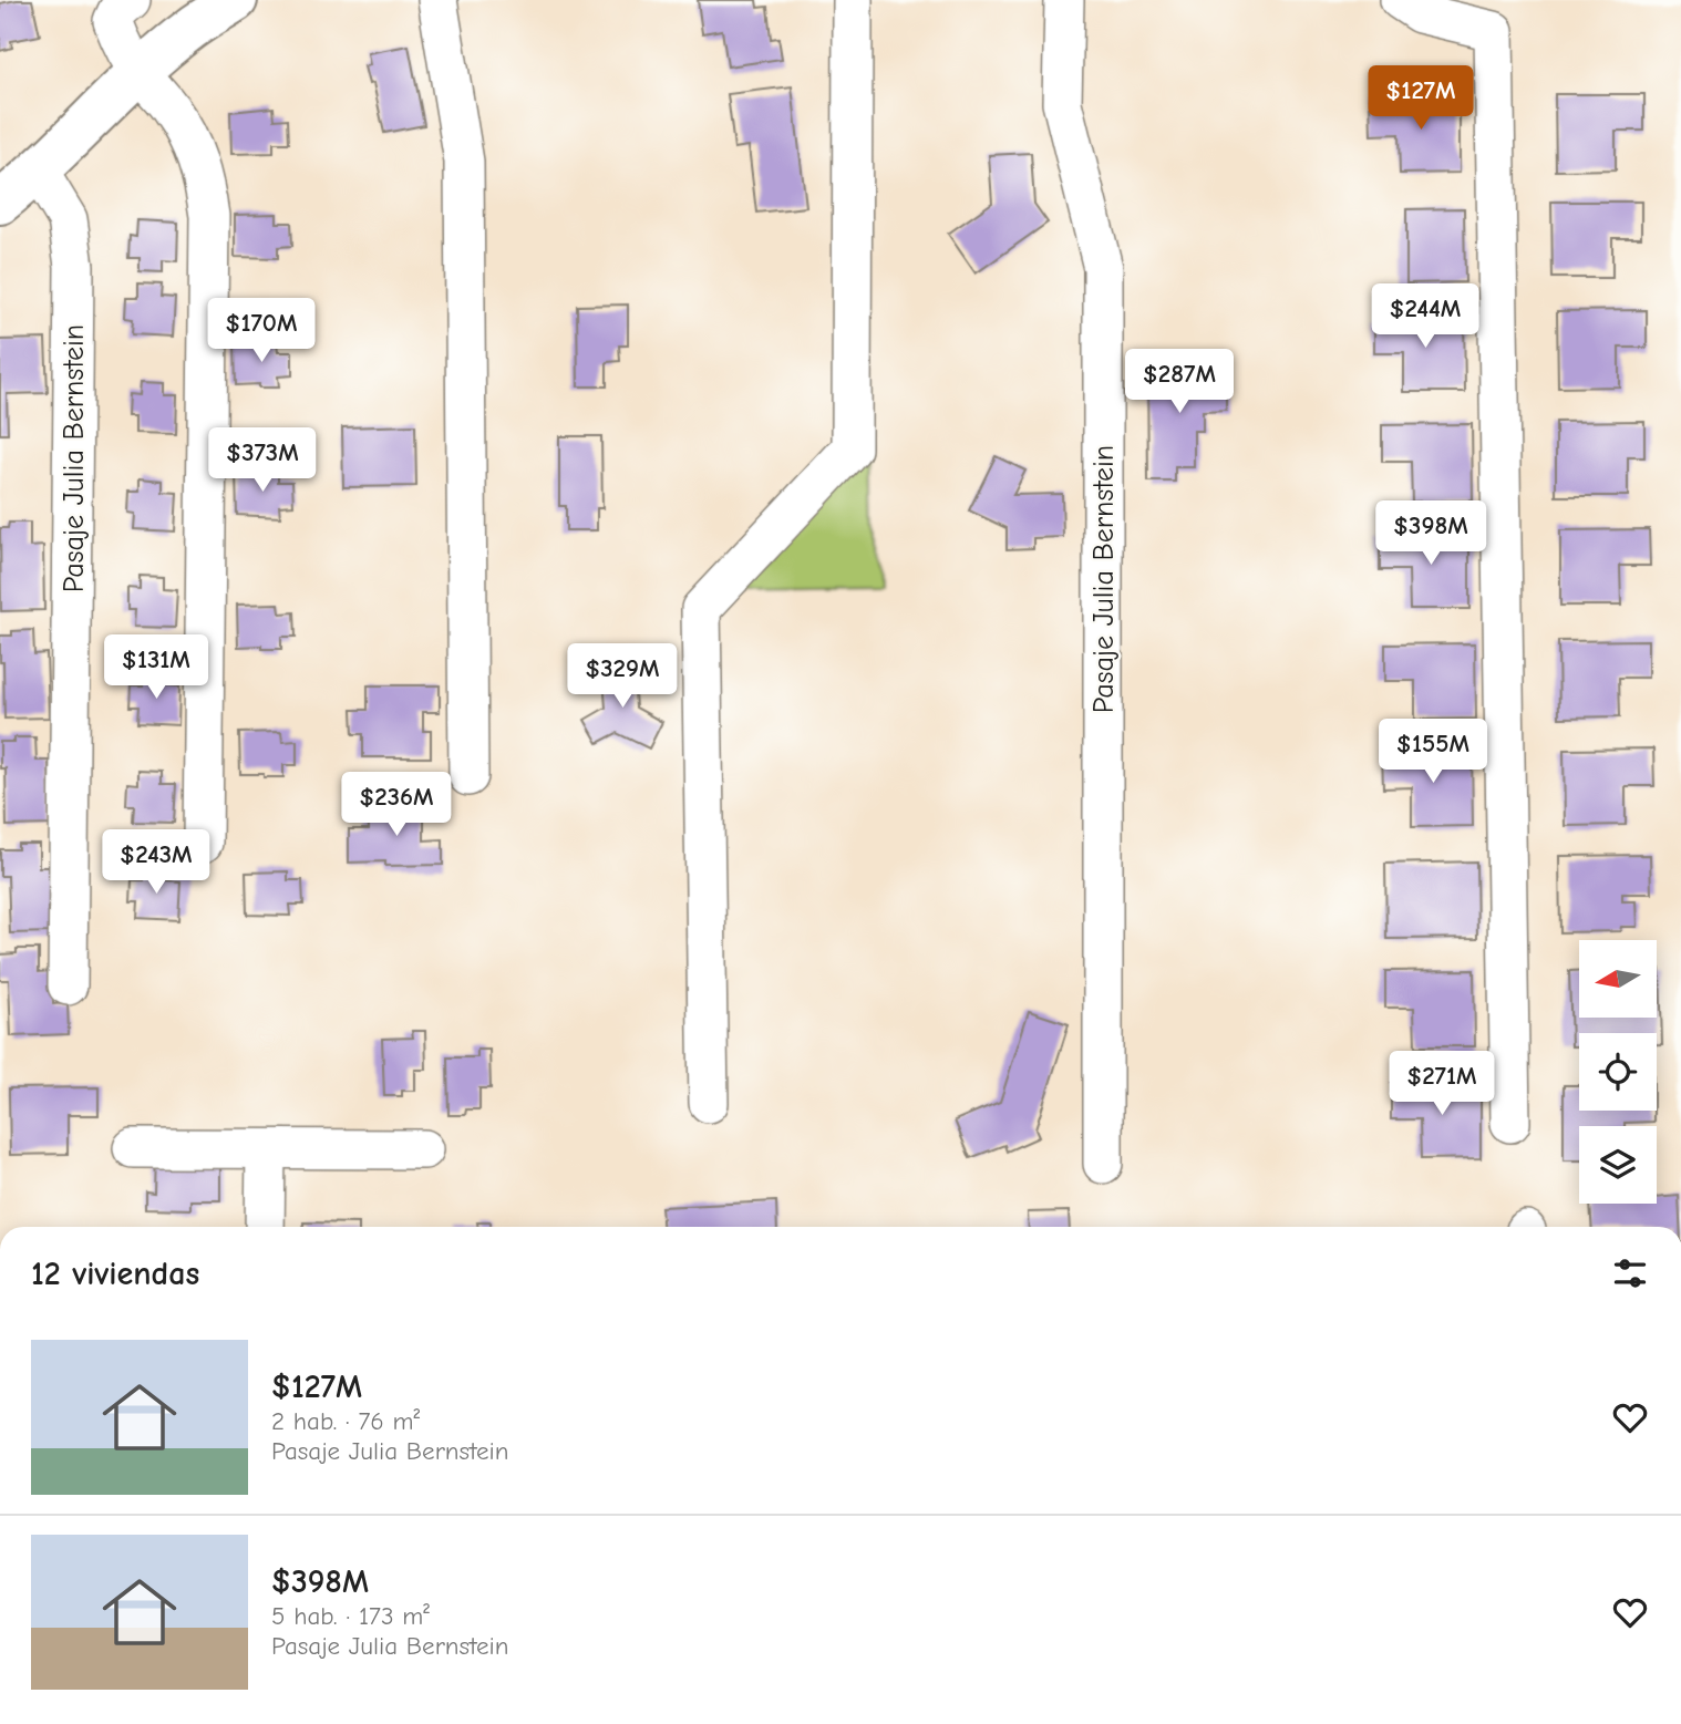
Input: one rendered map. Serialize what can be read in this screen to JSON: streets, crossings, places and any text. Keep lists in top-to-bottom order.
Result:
{
  "streets": {
    "street": ["Pasaje Julia Bernstein"]
  },
  "north": "left",
  "page": {
    "price": [
      "$127M",
      "$244M",
      "$170M",
      "$287M",
      "$373M",
      "$398M",
      "$131M",
      "$329M",
      "$155M",
      "$236M",
      "$243M",
      "$271M"
    ],
    "heading": "12 viviendas",
    "list": [
      {
        "name": "$127M",
        "note": "2 hab. · 76 m² · Pasaje Julia Bernstein"
      },
      {
        "name": "$398M",
        "note": "5 hab. · 173 m² · Pasaje Julia Bernstein"
      }
    ]
  }
}
